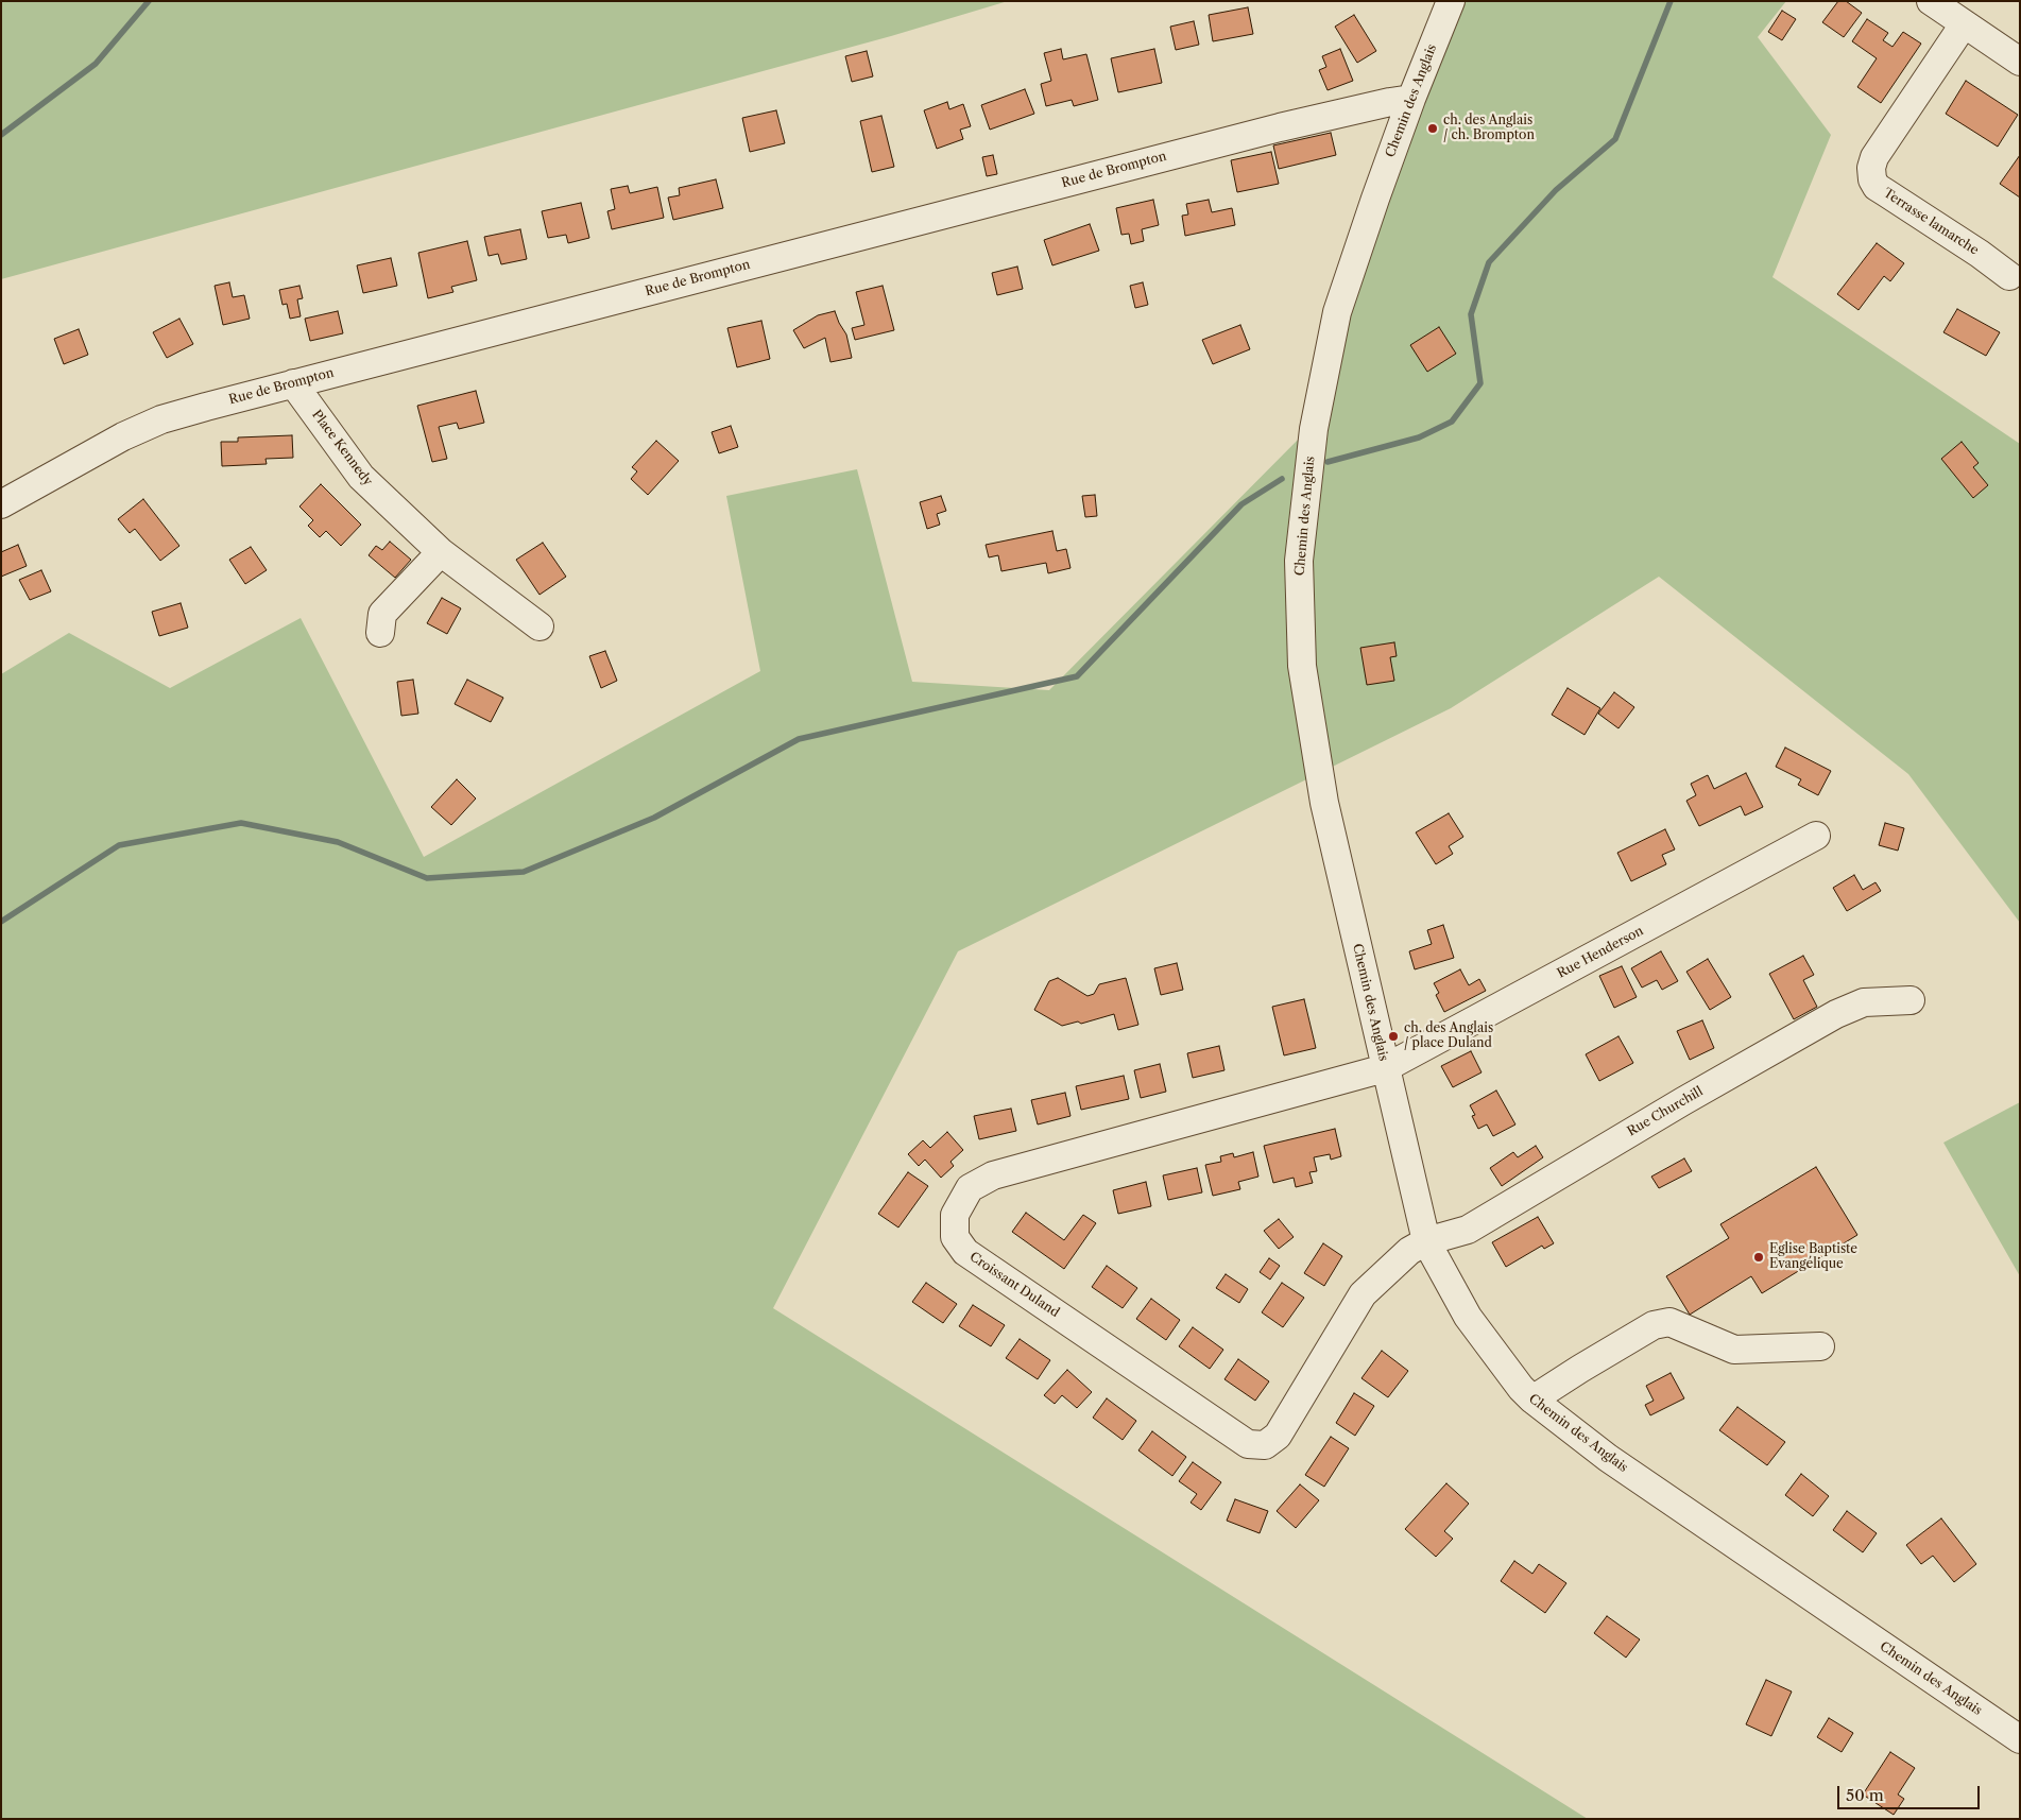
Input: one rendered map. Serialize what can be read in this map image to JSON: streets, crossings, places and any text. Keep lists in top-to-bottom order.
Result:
{
  "streets": {
    "street": [
      "Chemin des Anglais",
      "Rue de Brompton",
      "Terrasse lamarche",
      "Place Kennedy",
      "Rue Henderson",
      "Rue Churchill",
      "Croissant Duland"
    ]
  },
  "crossings": [
    ["Chemin des Anglais", "Rue de Brompton"],
    ["Chemin des Anglais", "Rue Henderson"],
    ["Chemin des Anglais", "Rue Churchill"],
    ["Chemin des Anglais", "Croissant Duland"],
    ["Rue de Brompton", "Place Kennedy"],
    ["Rue Henderson", "Croissant Duland"],
    ["Rue Churchill", "Croissant Duland"]
  ],
  "places": ["ch. des Anglais / ch. Brompton", "ch. des Anglais / place Duland", "Eglise Baptiste Evangélique"],
  "scale_bar": "50 m"
}
